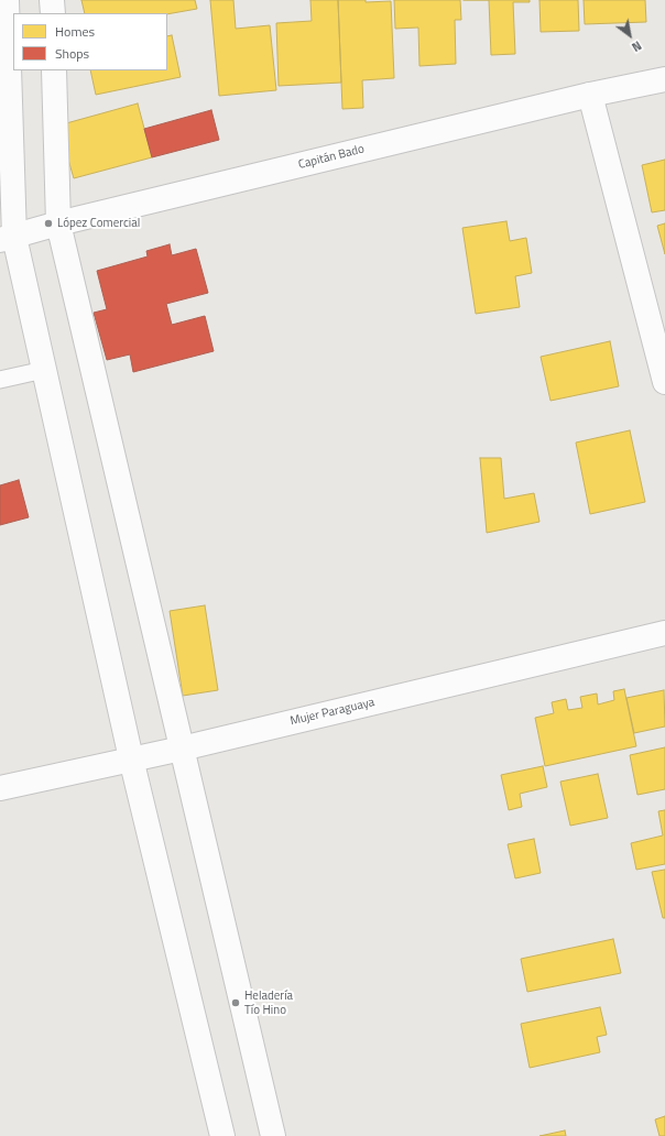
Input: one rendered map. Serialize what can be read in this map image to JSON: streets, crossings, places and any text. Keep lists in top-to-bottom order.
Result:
{
  "streets": {
    "main road": ["Capitán Bado", "Mujer Paraguaya"]
  },
  "places": ["López Comercial", "Heladería Tío Hino"],
  "legend": ["Homes", "Shops"],
  "north": "bottom right"
}
